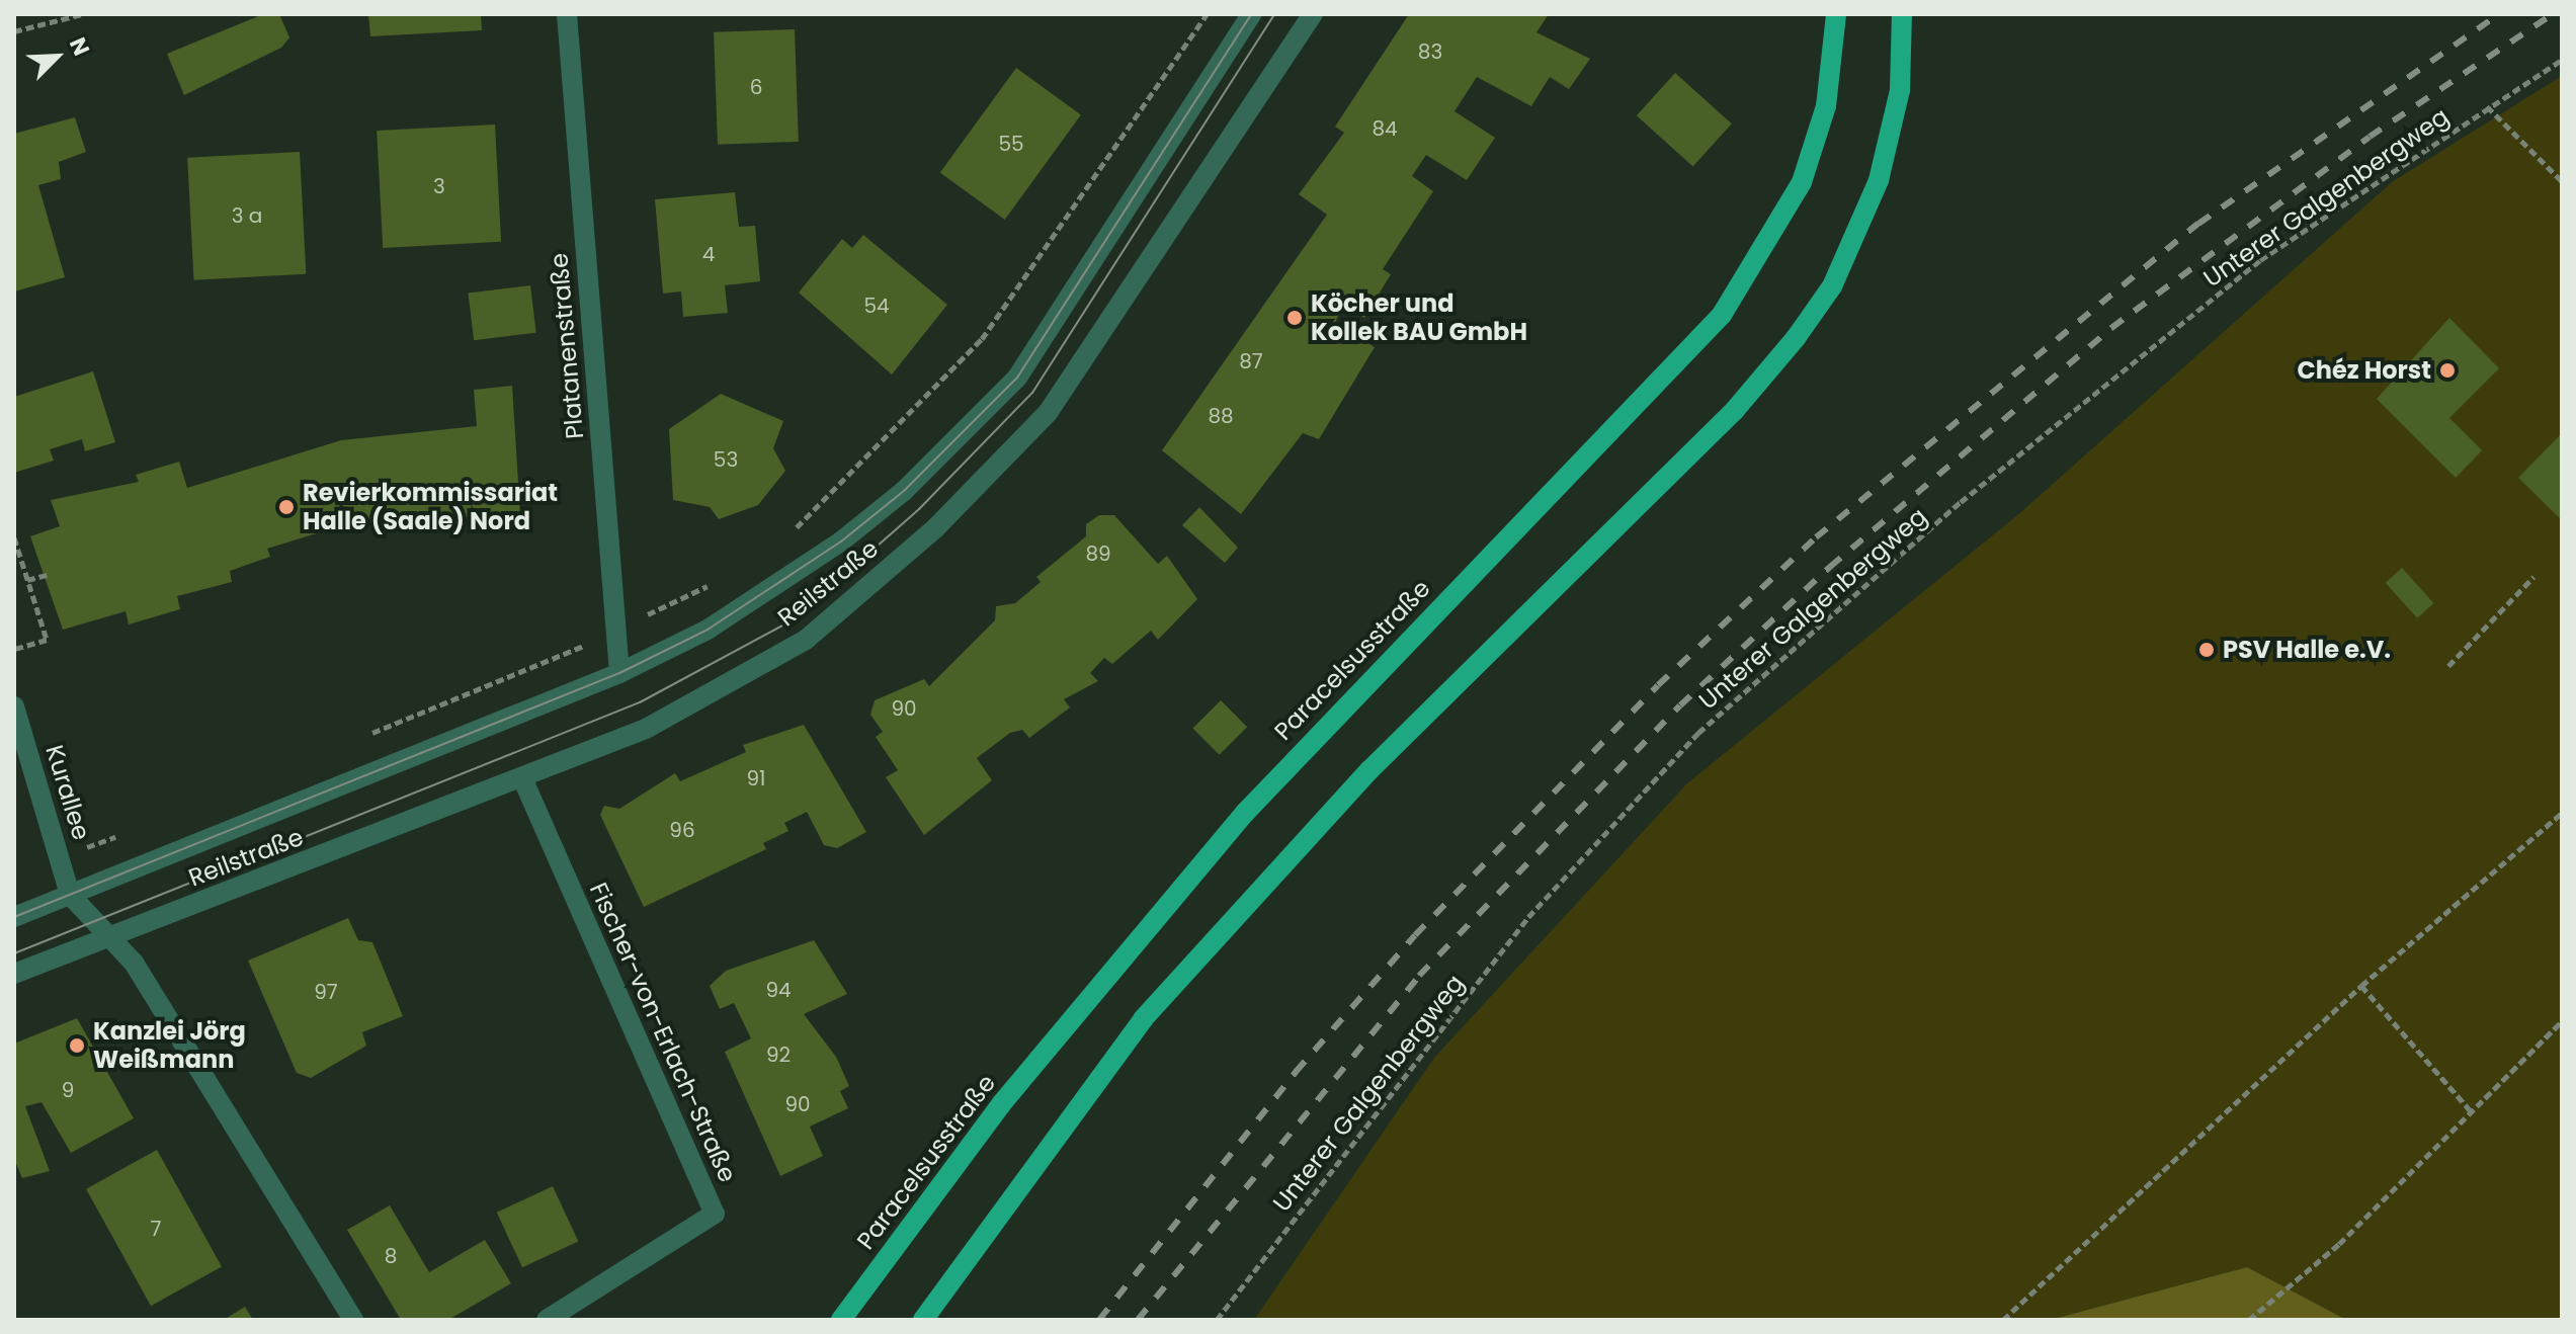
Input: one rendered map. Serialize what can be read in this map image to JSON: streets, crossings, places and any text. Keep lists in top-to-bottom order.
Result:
{
  "streets": {
    "main road": ["Paracelsusstraße"],
    "street": [
      "Platanenstraße",
      "Reilstraße",
      "Kurallee",
      "Fischer-von-Erlach-Straße"
    ],
    "path": ["Unterer Galgenbergweg"]
  },
  "crossings": [
    ["Platanenstraße", "Reilstraße"],
    ["Reilstraße", "Kurallee"],
    ["Reilstraße", "Fischer-von-Erlach-Straße"]
  ],
  "places": [
    "Köcher und Kollek BAU GmbH",
    "Chéz Horst",
    "Revierkommissariat Halle (Saale) Nord",
    "PSV Halle e.V.",
    "Kanzlei Jörg Weißmann"
  ],
  "house_numbers": [
    "83",
    "6",
    "84",
    "55",
    "3",
    "3 a",
    "4",
    "54",
    "87",
    "88",
    "53",
    "89",
    "90",
    "91",
    "96",
    "94",
    "97",
    "92",
    "9",
    "90",
    "7",
    "8"
  ],
  "north": "top right"
}
